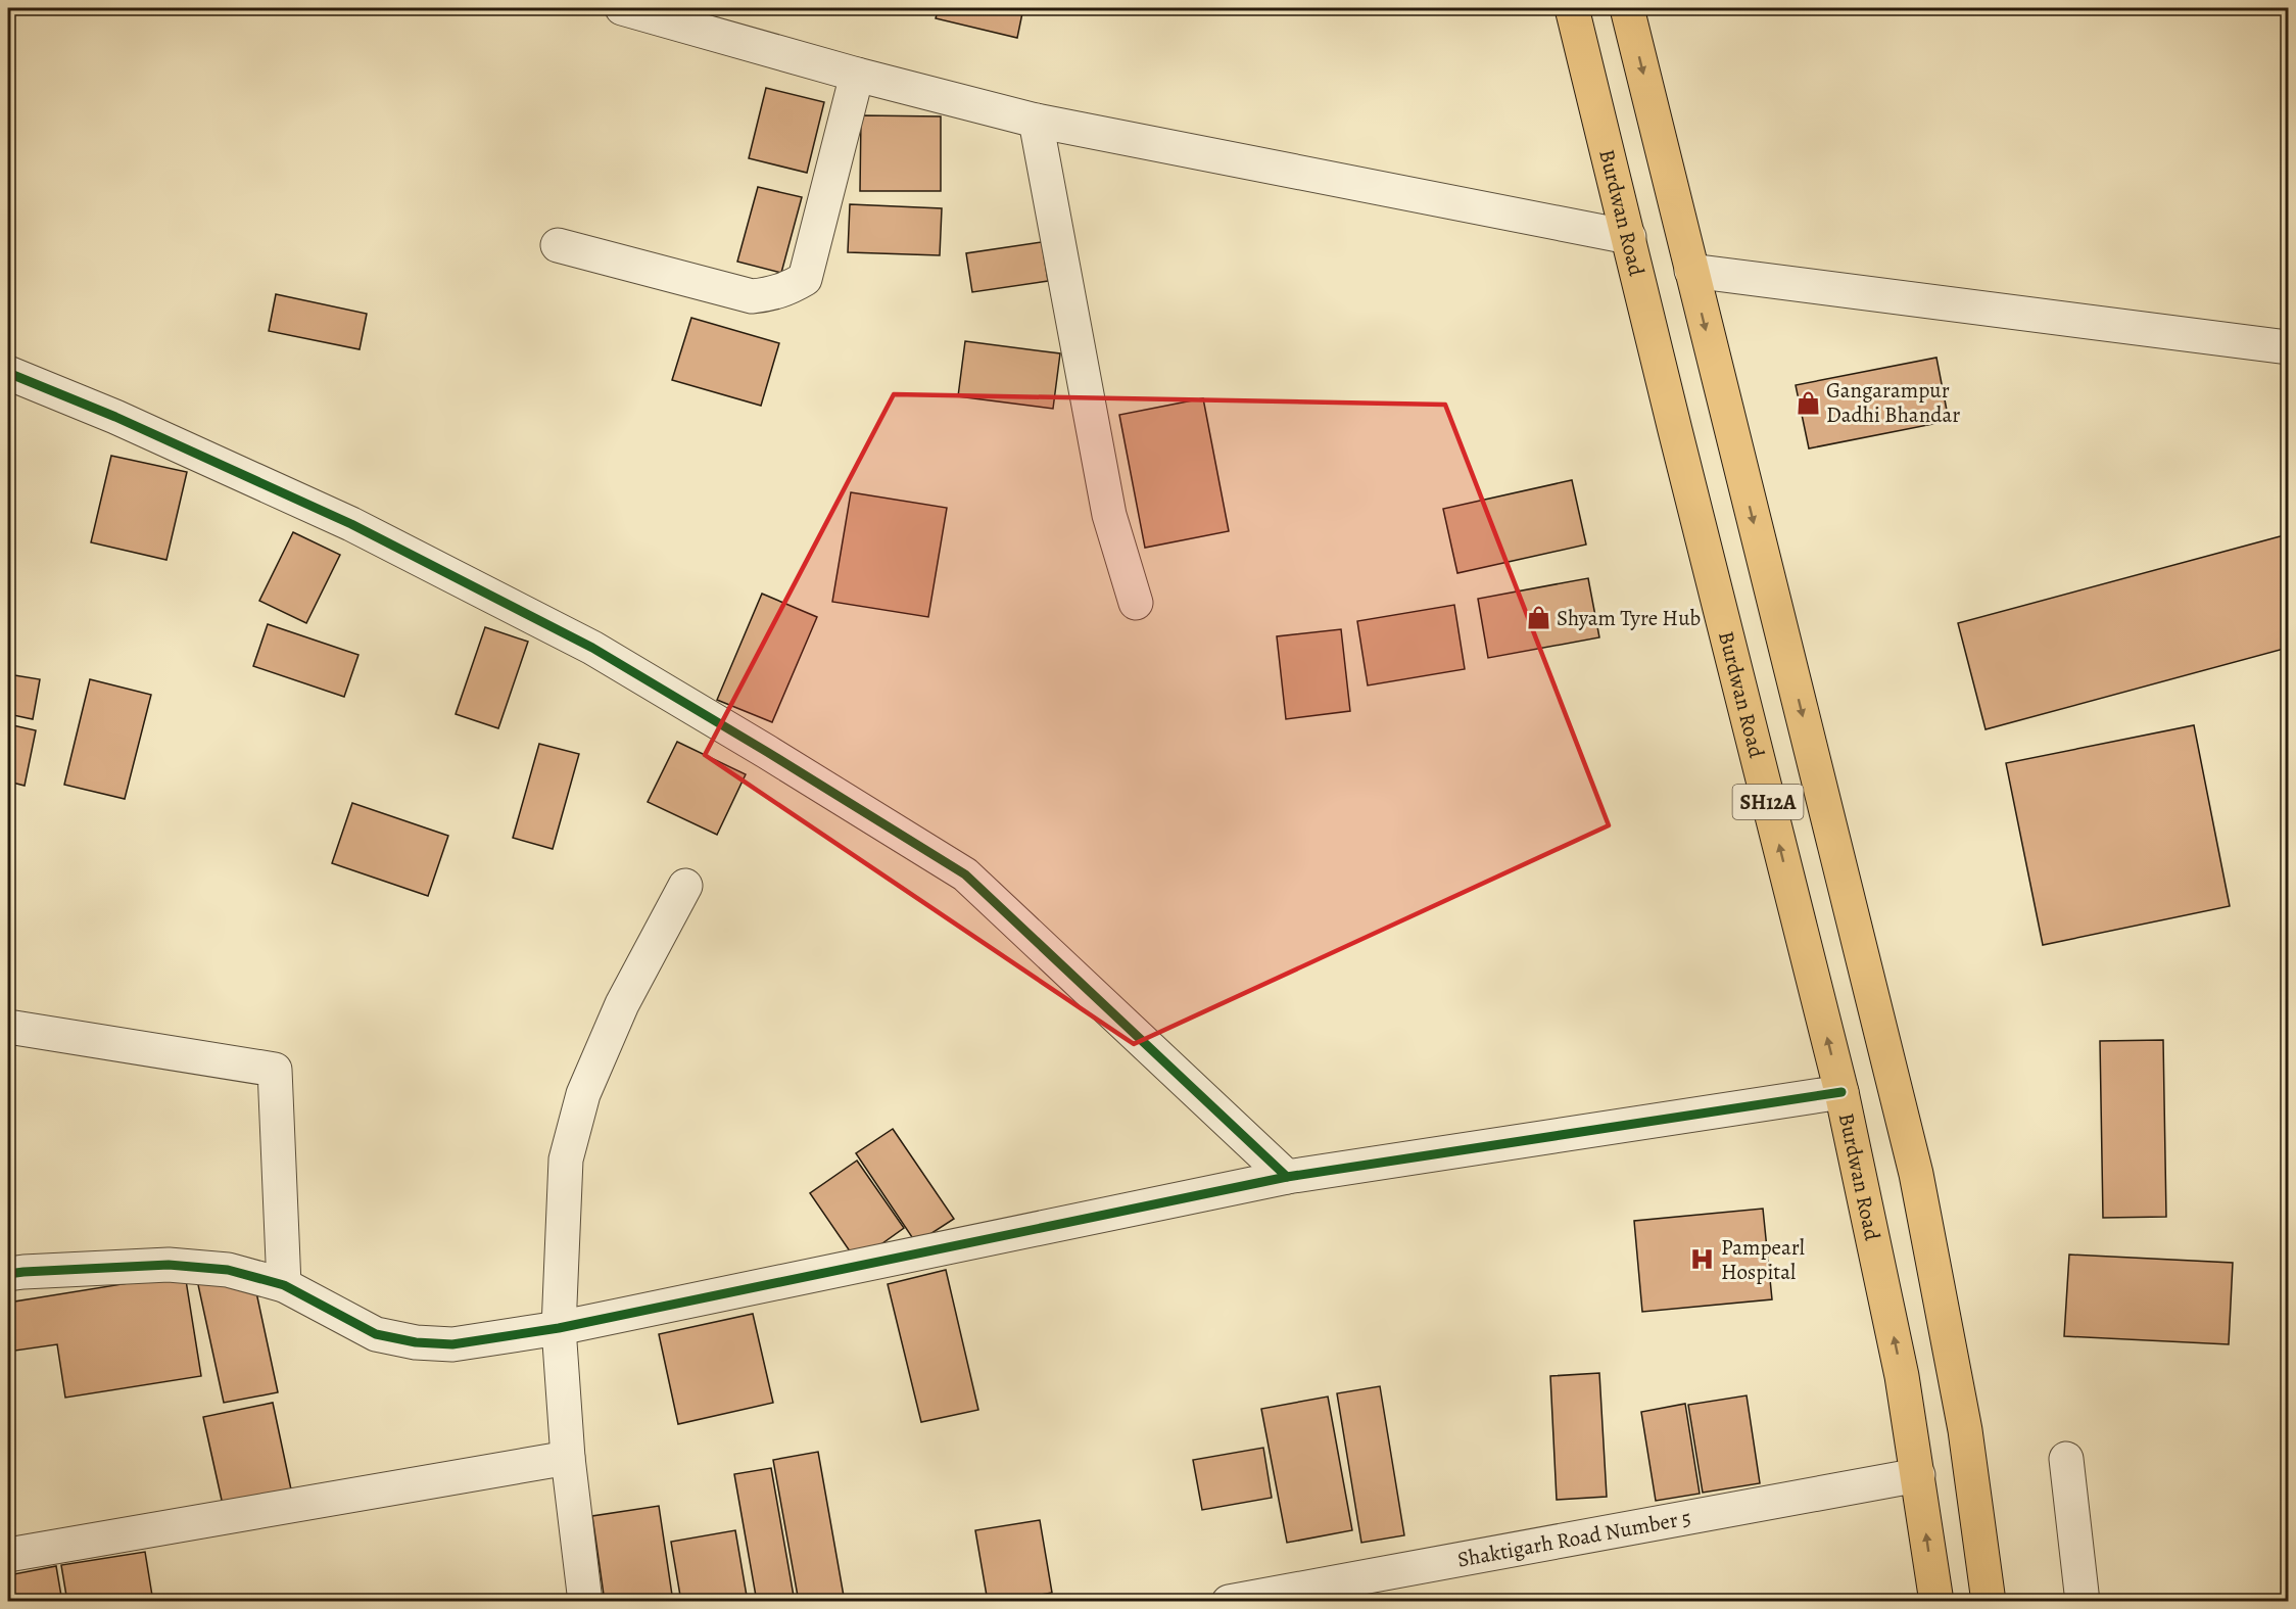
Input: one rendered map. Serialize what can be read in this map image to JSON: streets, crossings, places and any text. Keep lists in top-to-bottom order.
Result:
{
  "streets": {
    "main road": ["Burdwan Road", "SH12A"],
    "street": ["Shaktigarh Road Number 5"]
  },
  "crossings": [
    ["Burdwan Road", "Shaktigarh Road Number 5"]
  ],
  "places": {
    "shop": ["Gangarampur Dadhi Bhandar", "Shyam Tyre Hub"],
    "hospital": ["Pampearl Hospital"]
  }
}
